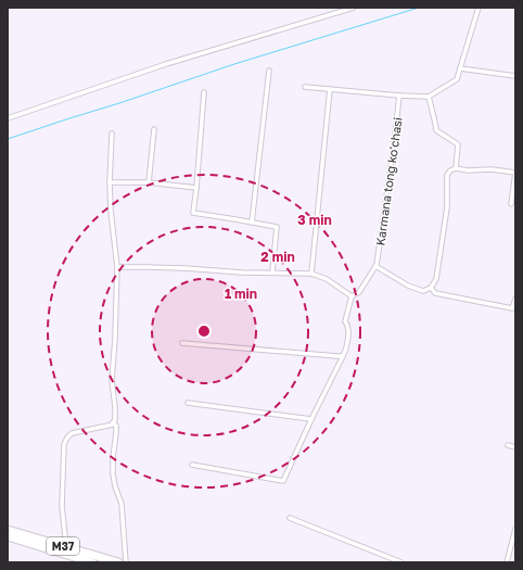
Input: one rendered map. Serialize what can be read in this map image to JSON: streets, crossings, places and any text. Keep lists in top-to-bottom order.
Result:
{
  "streets": {
    "highway": ["M37"],
    "street": ["Karmana tong ko'chasi"]
  },
  "rings": ["3 min", "2 min", "1 min"]
}
